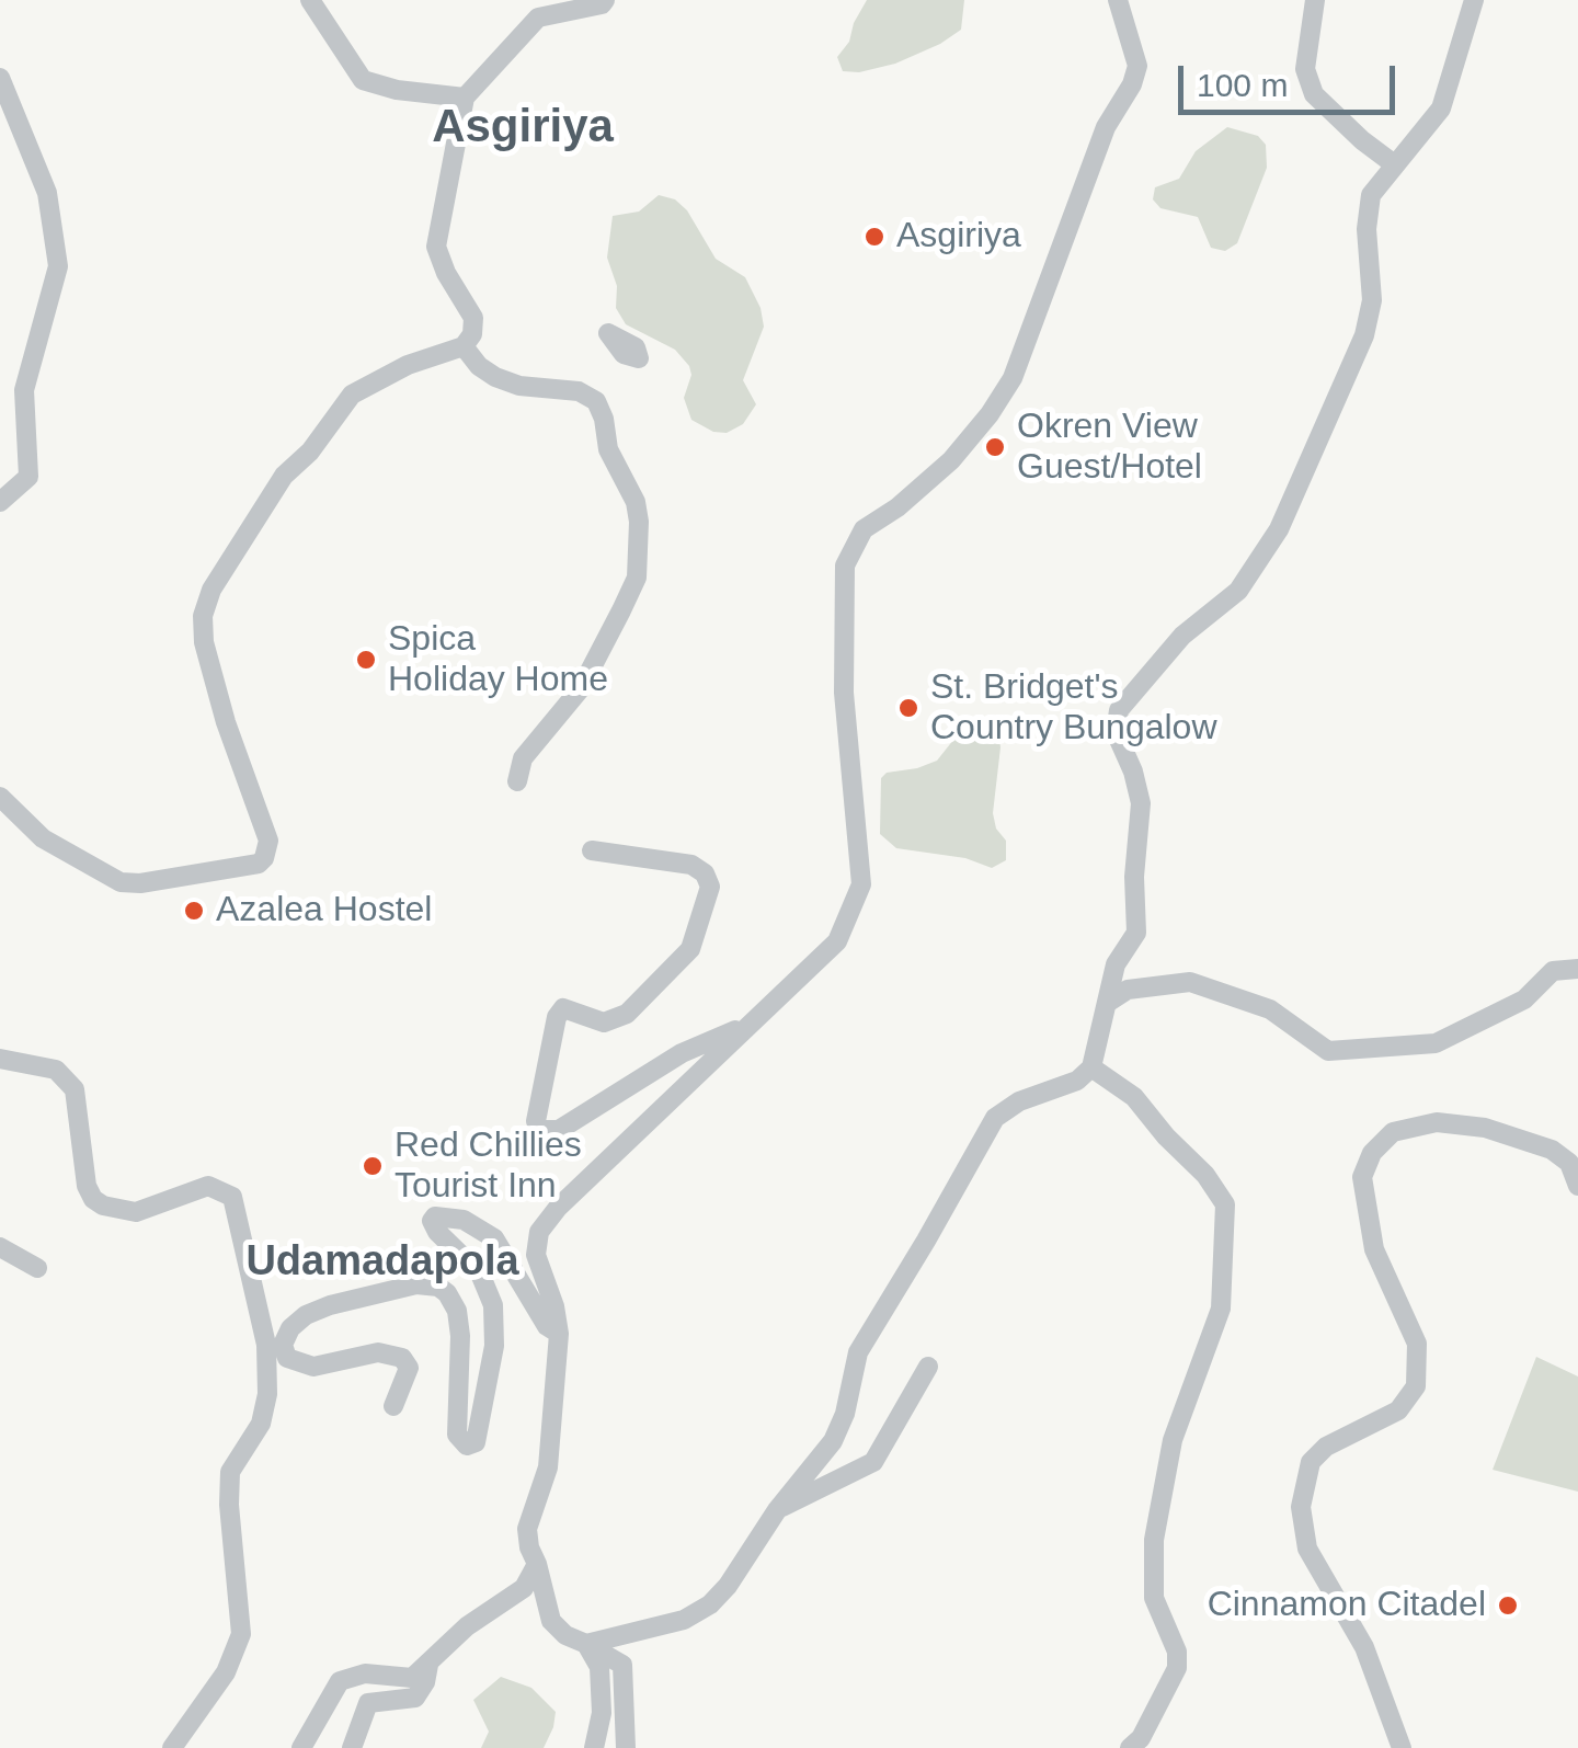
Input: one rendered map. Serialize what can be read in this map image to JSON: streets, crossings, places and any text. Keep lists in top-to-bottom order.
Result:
{
  "districts": ["Asgiriya", "Udamadapola"],
  "places": [
    "Asgiriya",
    "Okren View Guest/Hotel",
    "Spica Holiday Home",
    "St. Bridget's Country Bungalow",
    "Azalea Hostel",
    "Red Chillies Tourist Inn",
    "Cinnamon Citadel"
  ],
  "scale_bar": "100 m"
}
